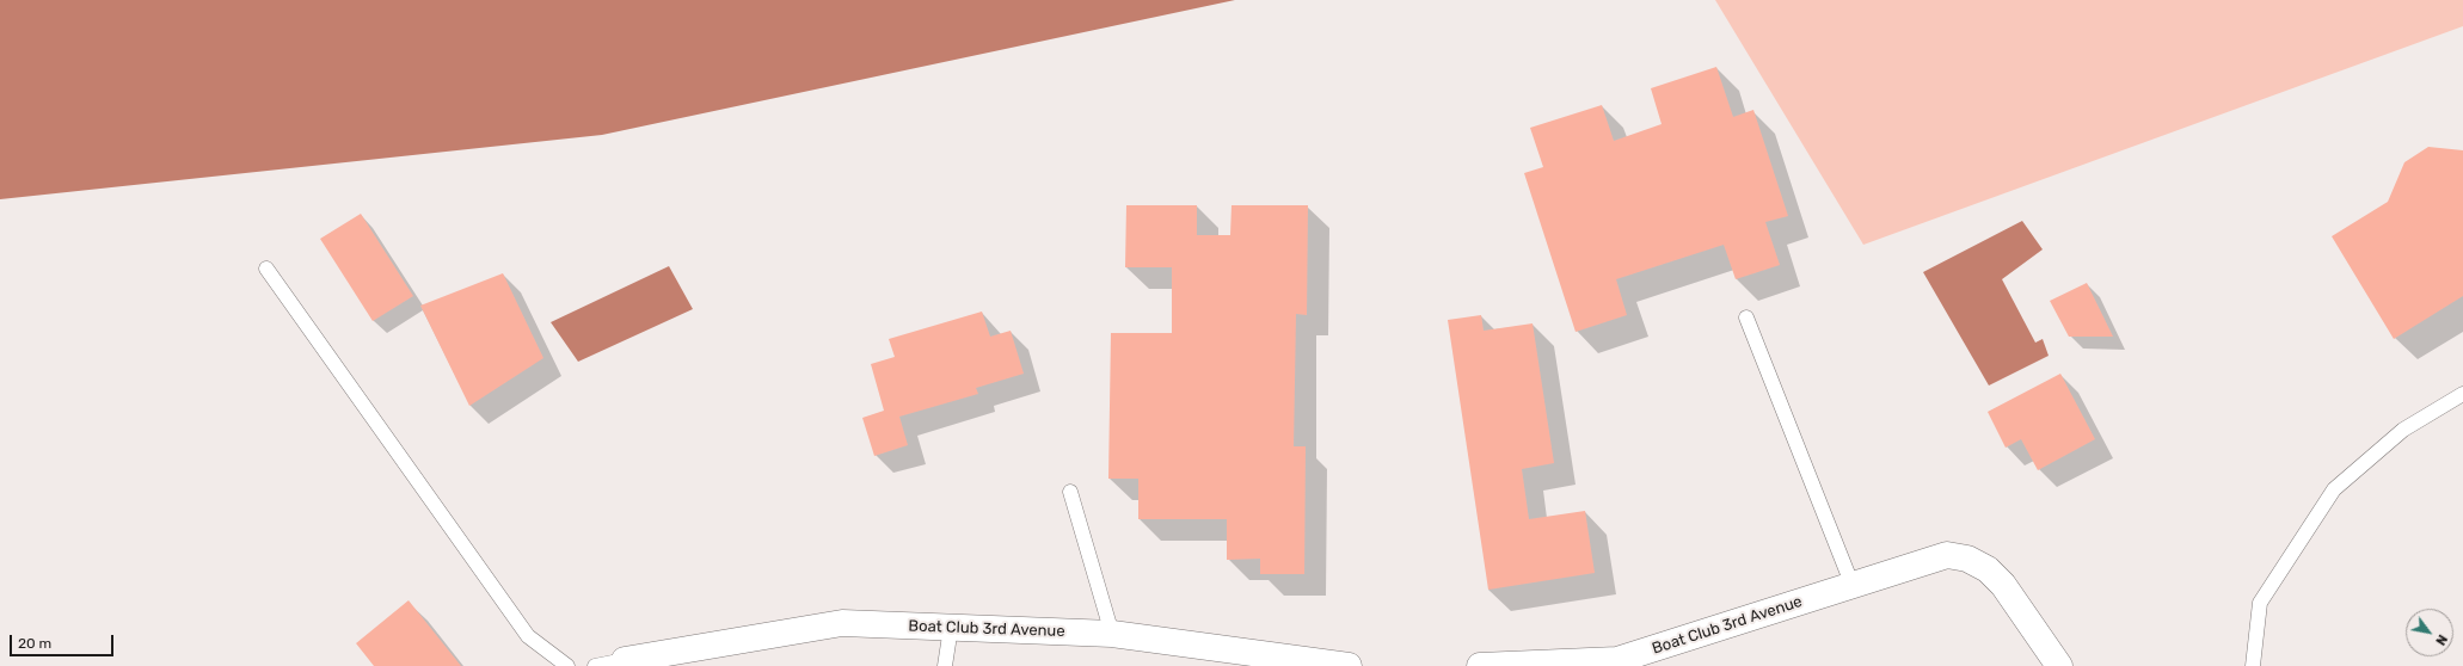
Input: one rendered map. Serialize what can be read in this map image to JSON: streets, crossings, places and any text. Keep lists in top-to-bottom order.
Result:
{
  "streets": {
    "street": ["Boat Club 3rd Avenue"]
  },
  "scale_bar": "20 m",
  "north": "bottom right"
}
